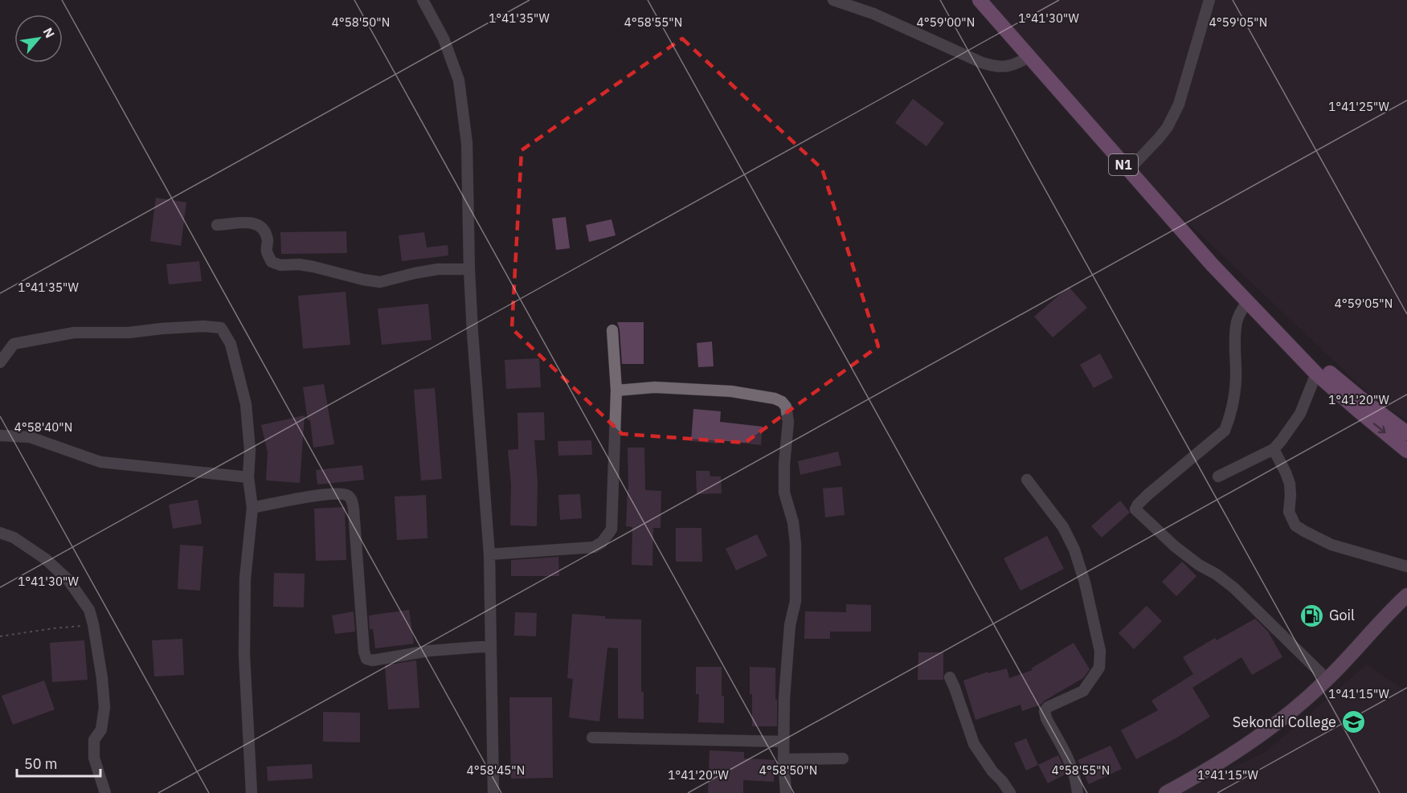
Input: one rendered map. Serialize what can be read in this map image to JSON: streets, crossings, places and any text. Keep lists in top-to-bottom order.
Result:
{
  "streets": {
    "highway": ["N1"]
  },
  "places": {
    "fuel station": ["Goil"],
    "school or university": ["Sekondi College"]
  },
  "scale_bar": "50 m",
  "north": "top right",
  "coordinates": [
    "1°41'35\"W",
    "1°41'30\"W",
    "4°58'50\"N",
    "4°58'55\"N",
    "4°59'00\"N",
    "4°59'05\"N",
    "1°41'25\"W",
    "1°41'20\"W",
    "4°58'40\"N",
    "1°41'15\"W",
    "4°58'45\"N"
  ]
}
